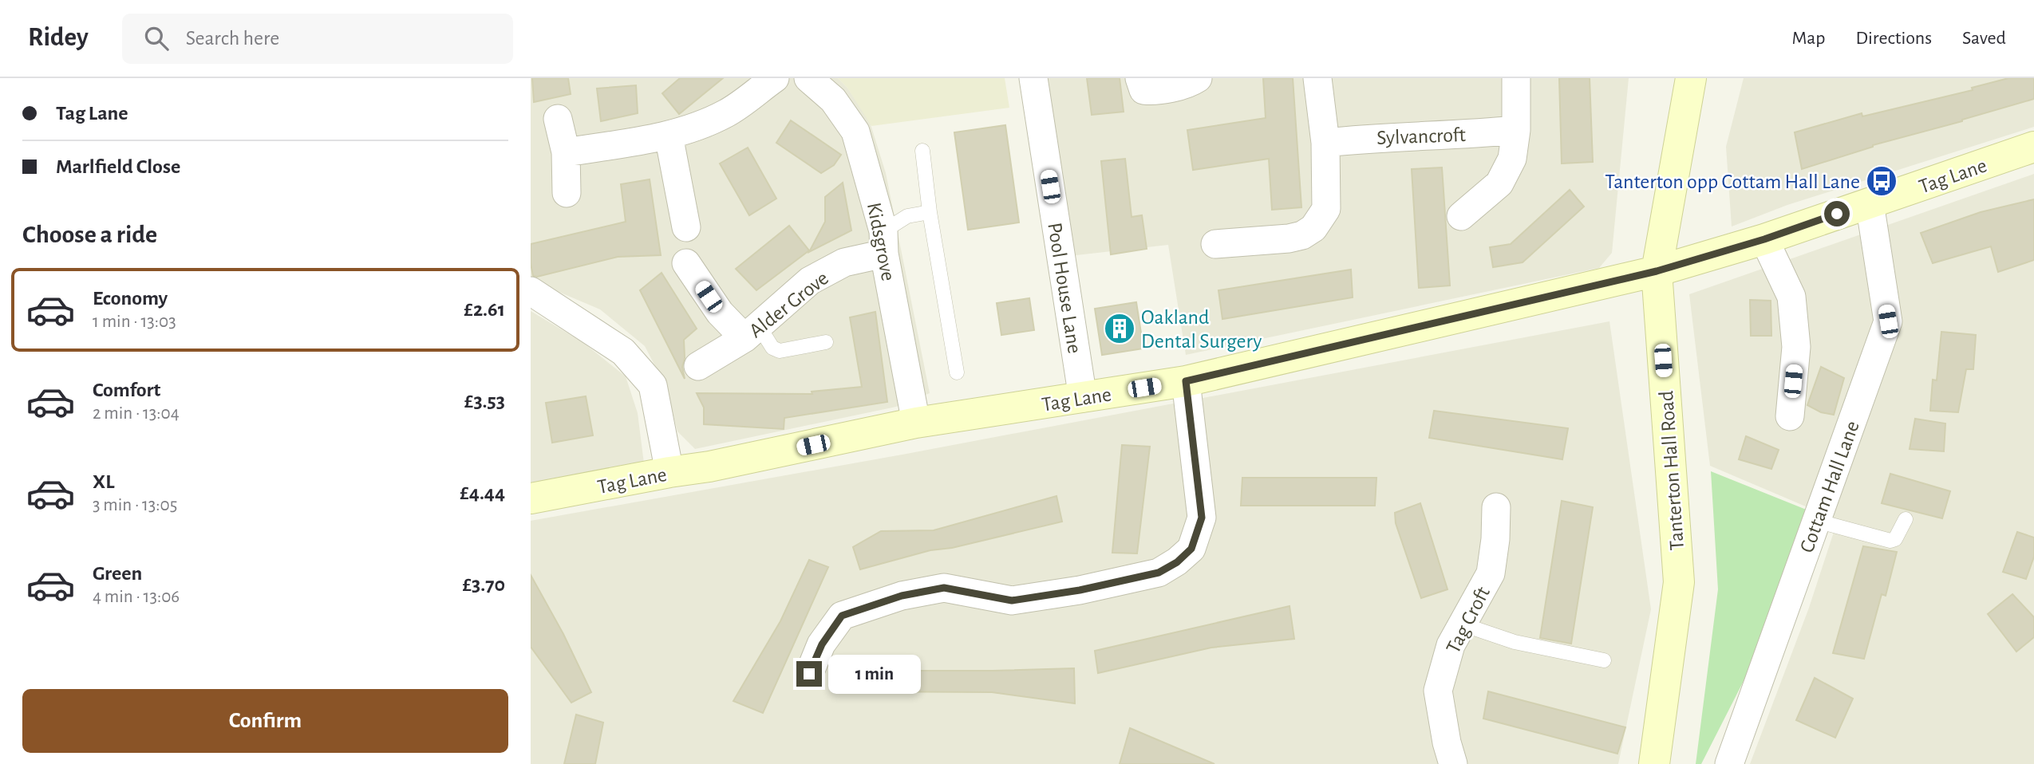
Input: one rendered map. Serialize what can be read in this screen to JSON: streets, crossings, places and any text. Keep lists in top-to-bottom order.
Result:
{
  "streets": {
    "main road": ["Tag Lane", "Tanterton Hall Road"],
    "street": [
      "Sylvancroft",
      "Kidsgrove",
      "Pool House Lane",
      "Alder Grove",
      "Cottam Hall Lane",
      "Tag Croft"
    ]
  },
  "crossings": [
    ["Tag Lane", "Kidsgrove"],
    ["Tag Lane", "Pool House Lane"],
    ["Tag Lane", "Tanterton Hall Road"],
    ["Tag Lane", "Cottam Hall Lane"],
    ["Kidsgrove", "Alder Grove"]
  ],
  "places": {
    "bus stop": ["Tanterton opp Cottam Hall Lane"],
    "building": ["Oakland Dental Surgery"]
  },
  "page": {
    "header": "Ridey",
    "search": "Search here",
    "nav": ["Map", "Directions", "Saved"],
    "banner": ["Tag Lane", "Marlfield Close"],
    "heading": "Choose a ride",
    "list": [
      {
        "name": "Economy",
        "note": "1 min · 13:03",
        "value": "£2.61"
      },
      {
        "name": "Comfort",
        "note": "2 min · 13:04",
        "value": "£3.53"
      },
      {
        "name": "XL",
        "note": "3 min · 13:05",
        "value": "£4.44"
      },
      {
        "name": "Green",
        "note": "4 min · 13:06",
        "value": "£3.70"
      }
    ],
    "bubble": "1 min",
    "buttons": "Confirm"
  }
}
